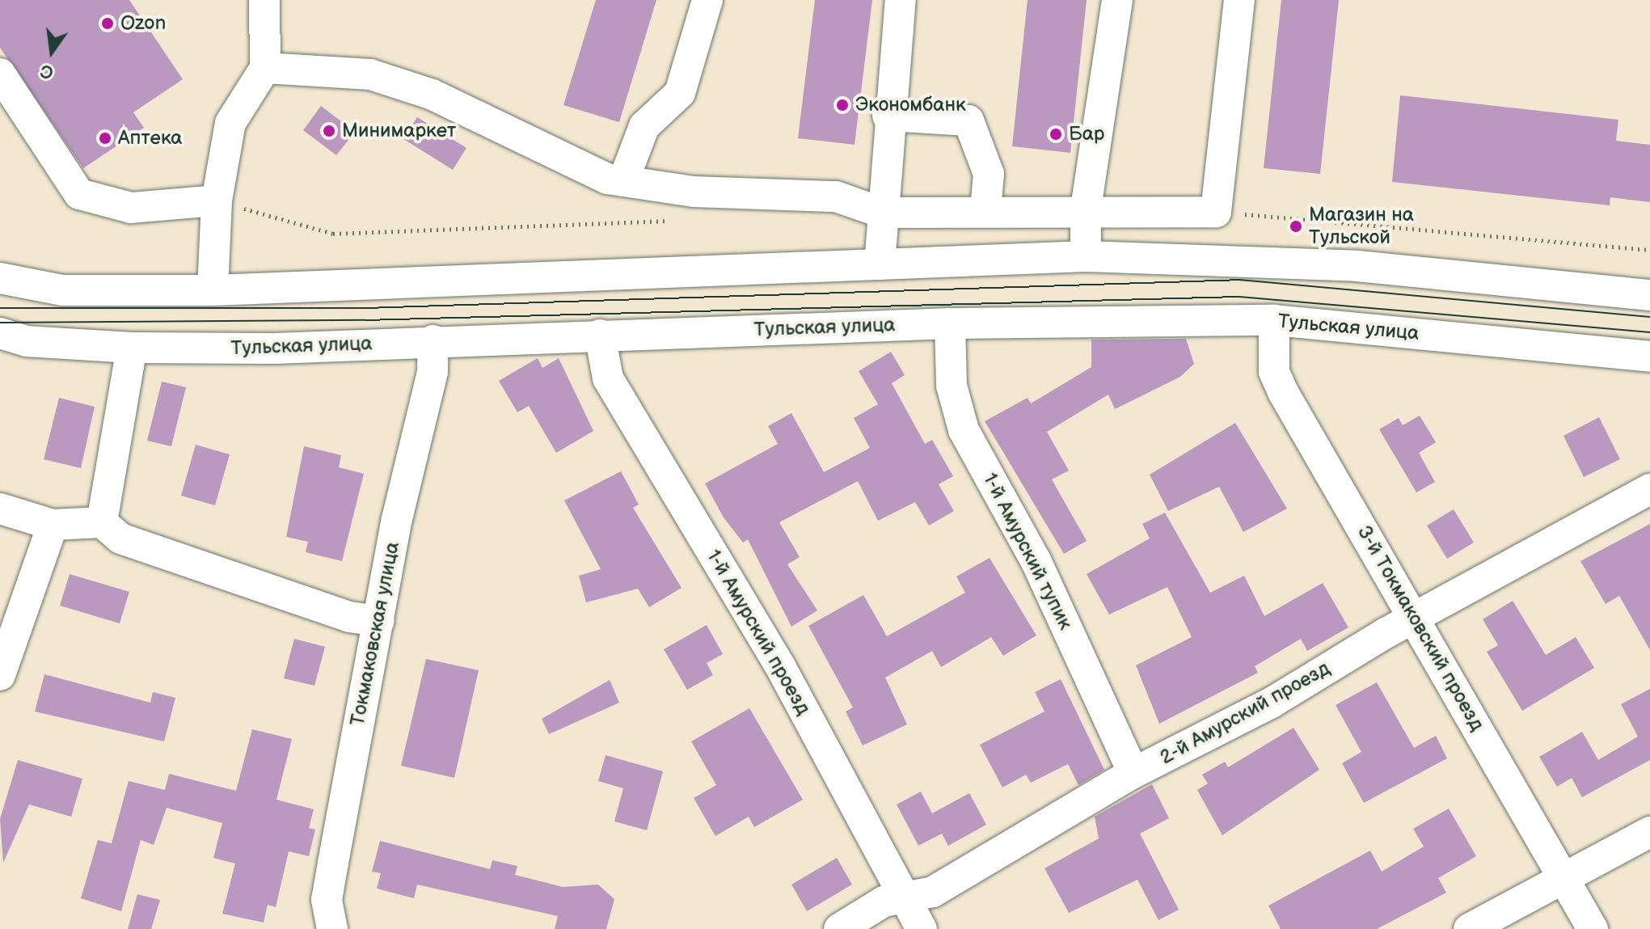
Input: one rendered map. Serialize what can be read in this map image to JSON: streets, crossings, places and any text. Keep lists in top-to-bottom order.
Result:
{
  "streets": {
    "street": [
      "Тульская улица",
      "1-й Амурский тупик",
      "3-й Токмаковский проезд",
      "1-й Амурский проезд",
      "Токмаковская улица",
      "2-й Амурский проезд"
    ]
  },
  "crossings": [
    ["Тульская улица", "1-й Амурский тупик"],
    ["Тульская улица", "3-й Токмаковский проезд"],
    ["Тульская улица", "1-й Амурский проезд"],
    ["Тульская улица", "Токмаковская улица"],
    ["1-й Амурский тупик", "2-й Амурский проезд"],
    ["3-й Токмаковский проезд", "2-й Амурский проезд"],
    ["1-й Амурский проезд", "2-й Амурский проезд"]
  ],
  "places": [
    "Ozon",
    "Экономбанк",
    "Минимаркет",
    "Бар",
    "Аптека",
    "Магазин на Тульской"
  ],
  "north": "bottom"
}
